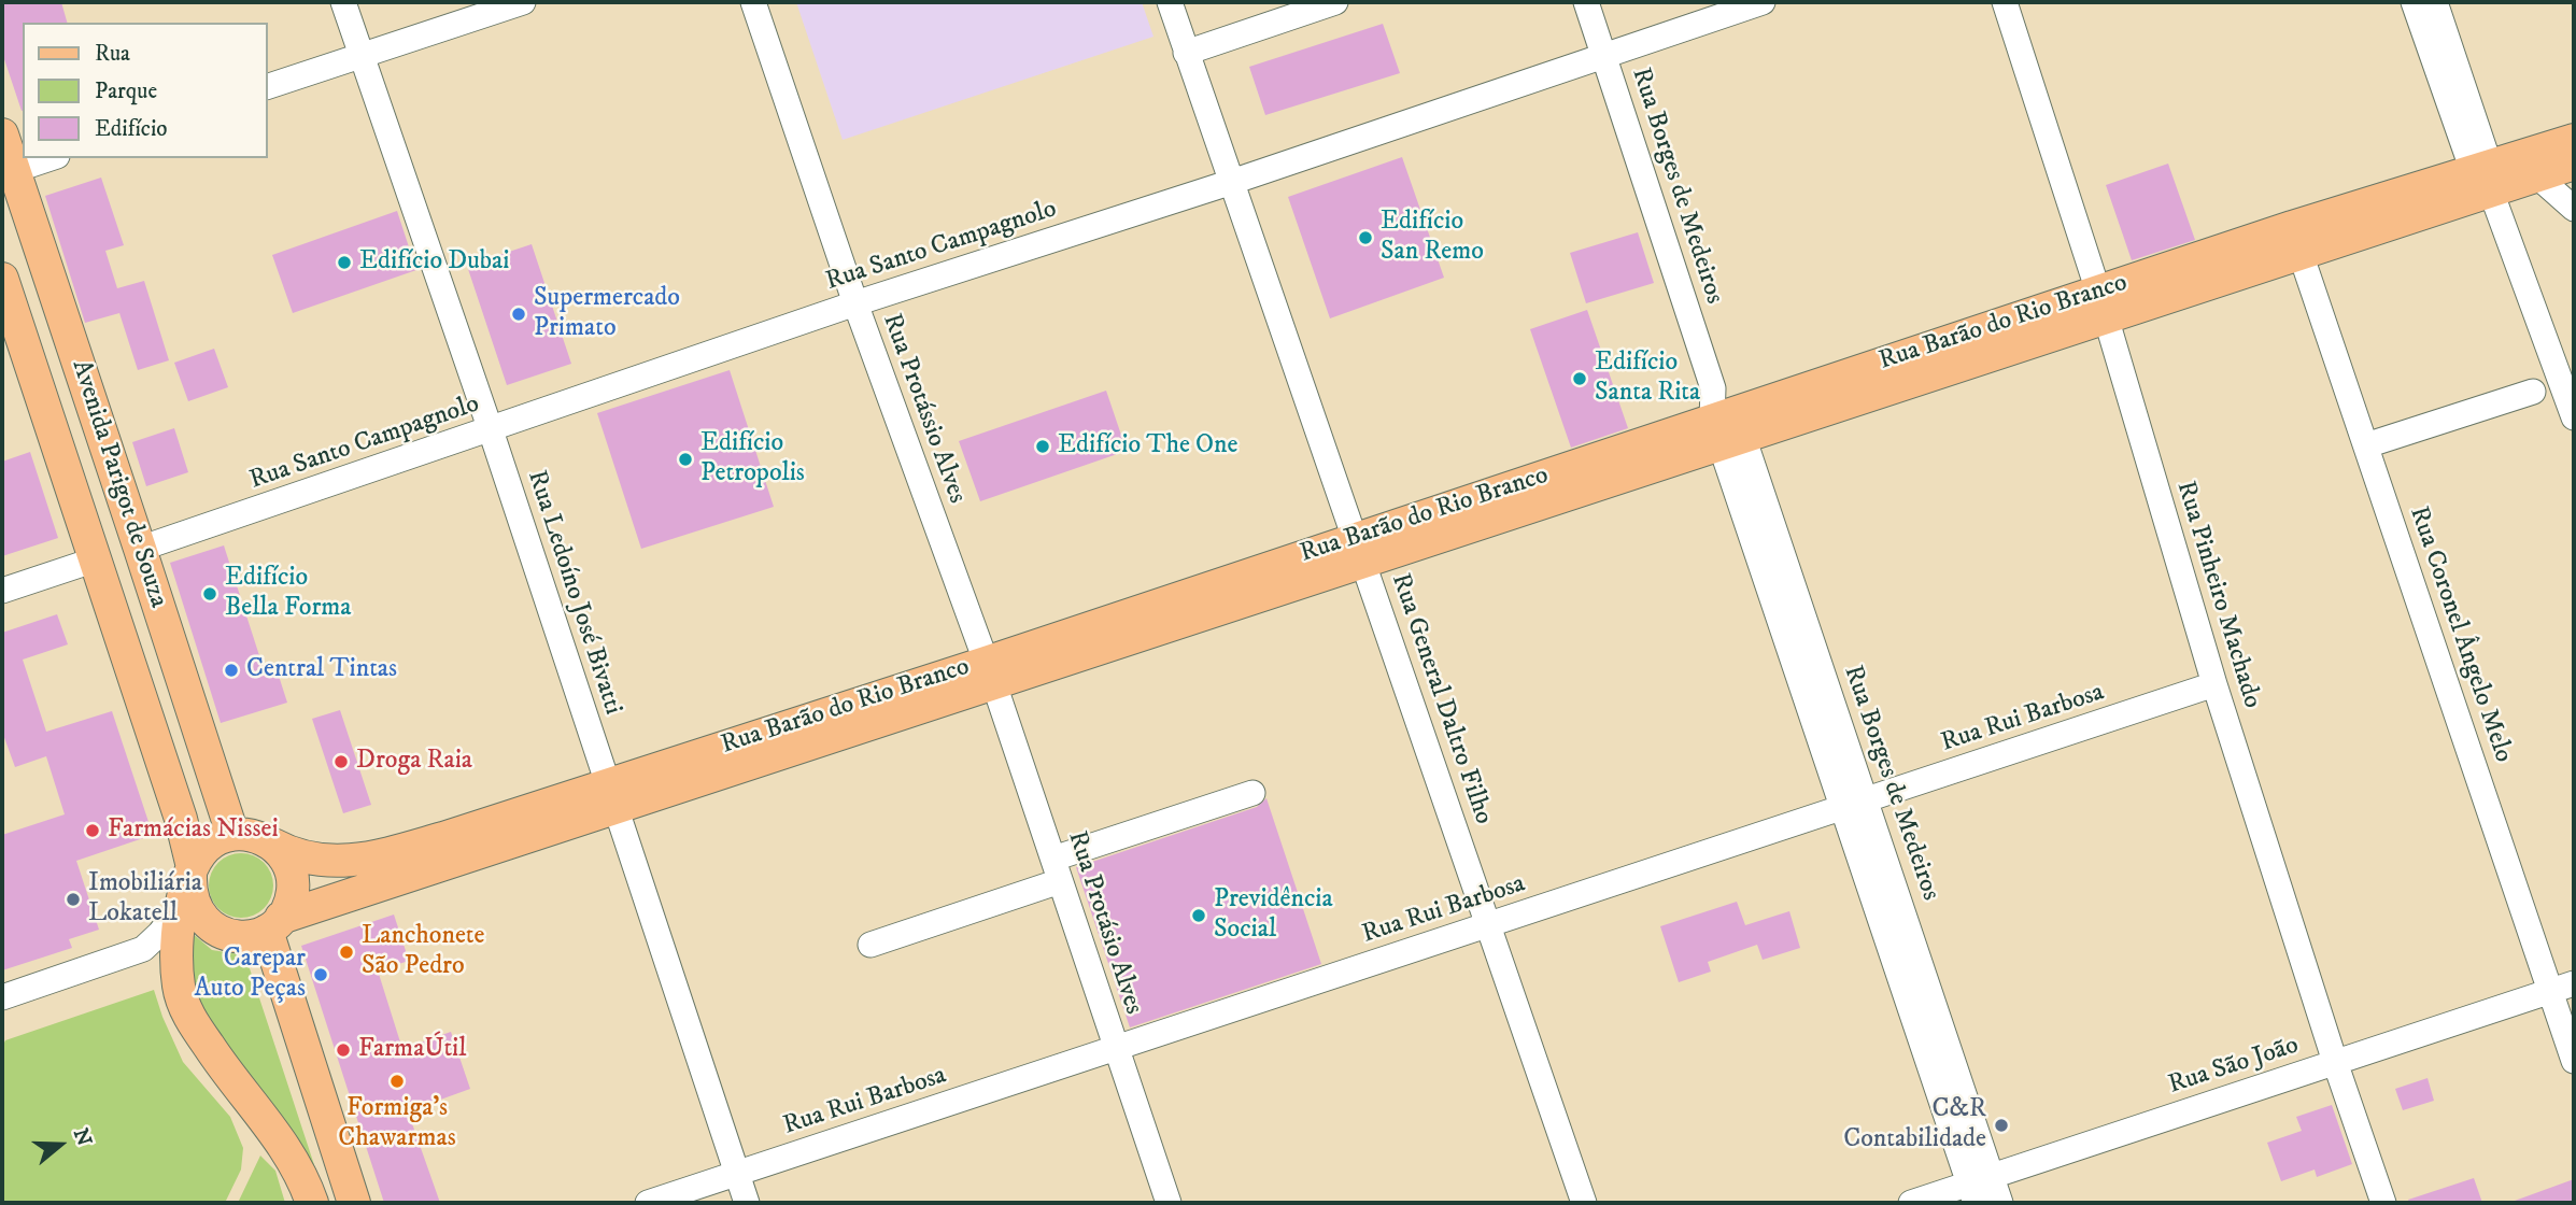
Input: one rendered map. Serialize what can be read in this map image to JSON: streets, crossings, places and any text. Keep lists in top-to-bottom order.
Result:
{
  "streets": {
    "main road": ["Rua Barão do Rio Branco", "Avenida Parigot de Souza"],
    "street": [
      "Rua Borges de Medeiros",
      "Rua Santo Campagnolo",
      "Rua Protássio Alves",
      "Rua Ledoíno José Bivatti",
      "Rua Pinheiro Machado",
      "Rua Coronel Ângelo Melo",
      "Rua General Daltro Filho",
      "Rua Rui Barbosa",
      "Rua Protásio Alves",
      "Rua São João"
    ]
  },
  "crossings": [
    ["Rua Borges de Medeiros", "Rua Santo Campagnolo"],
    ["Rua Borges de Medeiros", "Rua Barão do Rio Branco"],
    ["Rua Borges de Medeiros", "Rua Rui Barbosa"],
    ["Rua Borges de Medeiros", "Rua São João"],
    ["Rua Santo Campagnolo", "Rua Protássio Alves"],
    ["Rua Santo Campagnolo", "Avenida Parigot de Souza"],
    ["Rua Santo Campagnolo", "Rua Ledoíno José Bivatti"],
    ["Rua Santo Campagnolo", "Rua General Daltro Filho"],
    ["Rua Barão do Rio Branco", "Rua Protássio Alves"],
    ["Rua Barão do Rio Branco", "Avenida Parigot de Souza"],
    ["Rua Barão do Rio Branco", "Rua Ledoíno José Bivatti"],
    ["Rua Barão do Rio Branco", "Rua Pinheiro Machado"],
    ["Rua Barão do Rio Branco", "Rua Coronel Ângelo Melo"],
    ["Rua Barão do Rio Branco", "Rua General Daltro Filho"],
    ["Rua Barão do Rio Branco", "Rua Protásio Alves"],
    ["Rua Protássio Alves", "Rua Protásio Alves"],
    ["Rua Ledoíno José Bivatti", "Rua Rui Barbosa"],
    ["Rua Pinheiro Machado", "Rua Rui Barbosa"],
    ["Rua Pinheiro Machado", "Rua São João"],
    ["Rua Coronel Ângelo Melo", "Rua São João"],
    ["Rua General Daltro Filho", "Rua Rui Barbosa"],
    ["Rua Rui Barbosa", "Rua Protásio Alves"]
  ],
  "places": [
    "Edifício San Remo",
    "Edifício Dubai",
    "Supermercado Primato",
    "Edifício Santa Rita",
    "Edifício The One",
    "Edifício Petropolis",
    "Edifício Bella Forma",
    "Central Tintas",
    "Droga Raia",
    "Farmácias Nissei",
    "Imobiliária Lokatell",
    "Previdência Social",
    "Lanchonete São Pedro",
    "Carepar Auto Peças",
    "FarmaÚtil",
    "Formiga's Chawarmas",
    "C&R Contabilidade"
  ],
  "legend": ["Rua", "Parque", "Edifício"],
  "north": "right"
}
